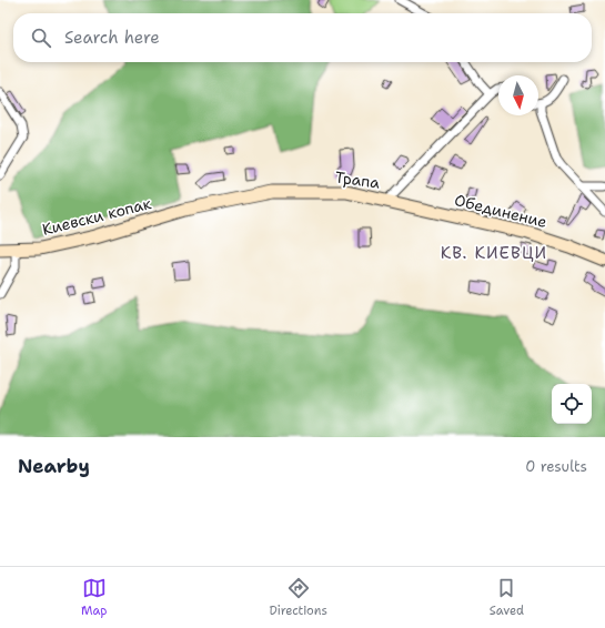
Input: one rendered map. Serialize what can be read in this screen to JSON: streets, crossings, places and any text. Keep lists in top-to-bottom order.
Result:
{
  "streets": {
    "street": ["Трапа", "Обединение", "Киевски копак"]
  },
  "crossings": [
    ["Трапа", "Обединение"],
    ["Трапа", "Киевски копак"]
  ],
  "districts": ["КВ. КИЕВЦИ"],
  "north": "bottom",
  "page": {
    "search": "Search here",
    "heading": ["Nearby", "0 results"],
    "nav": ["Map", "Directions", "Saved"]
  }
}
